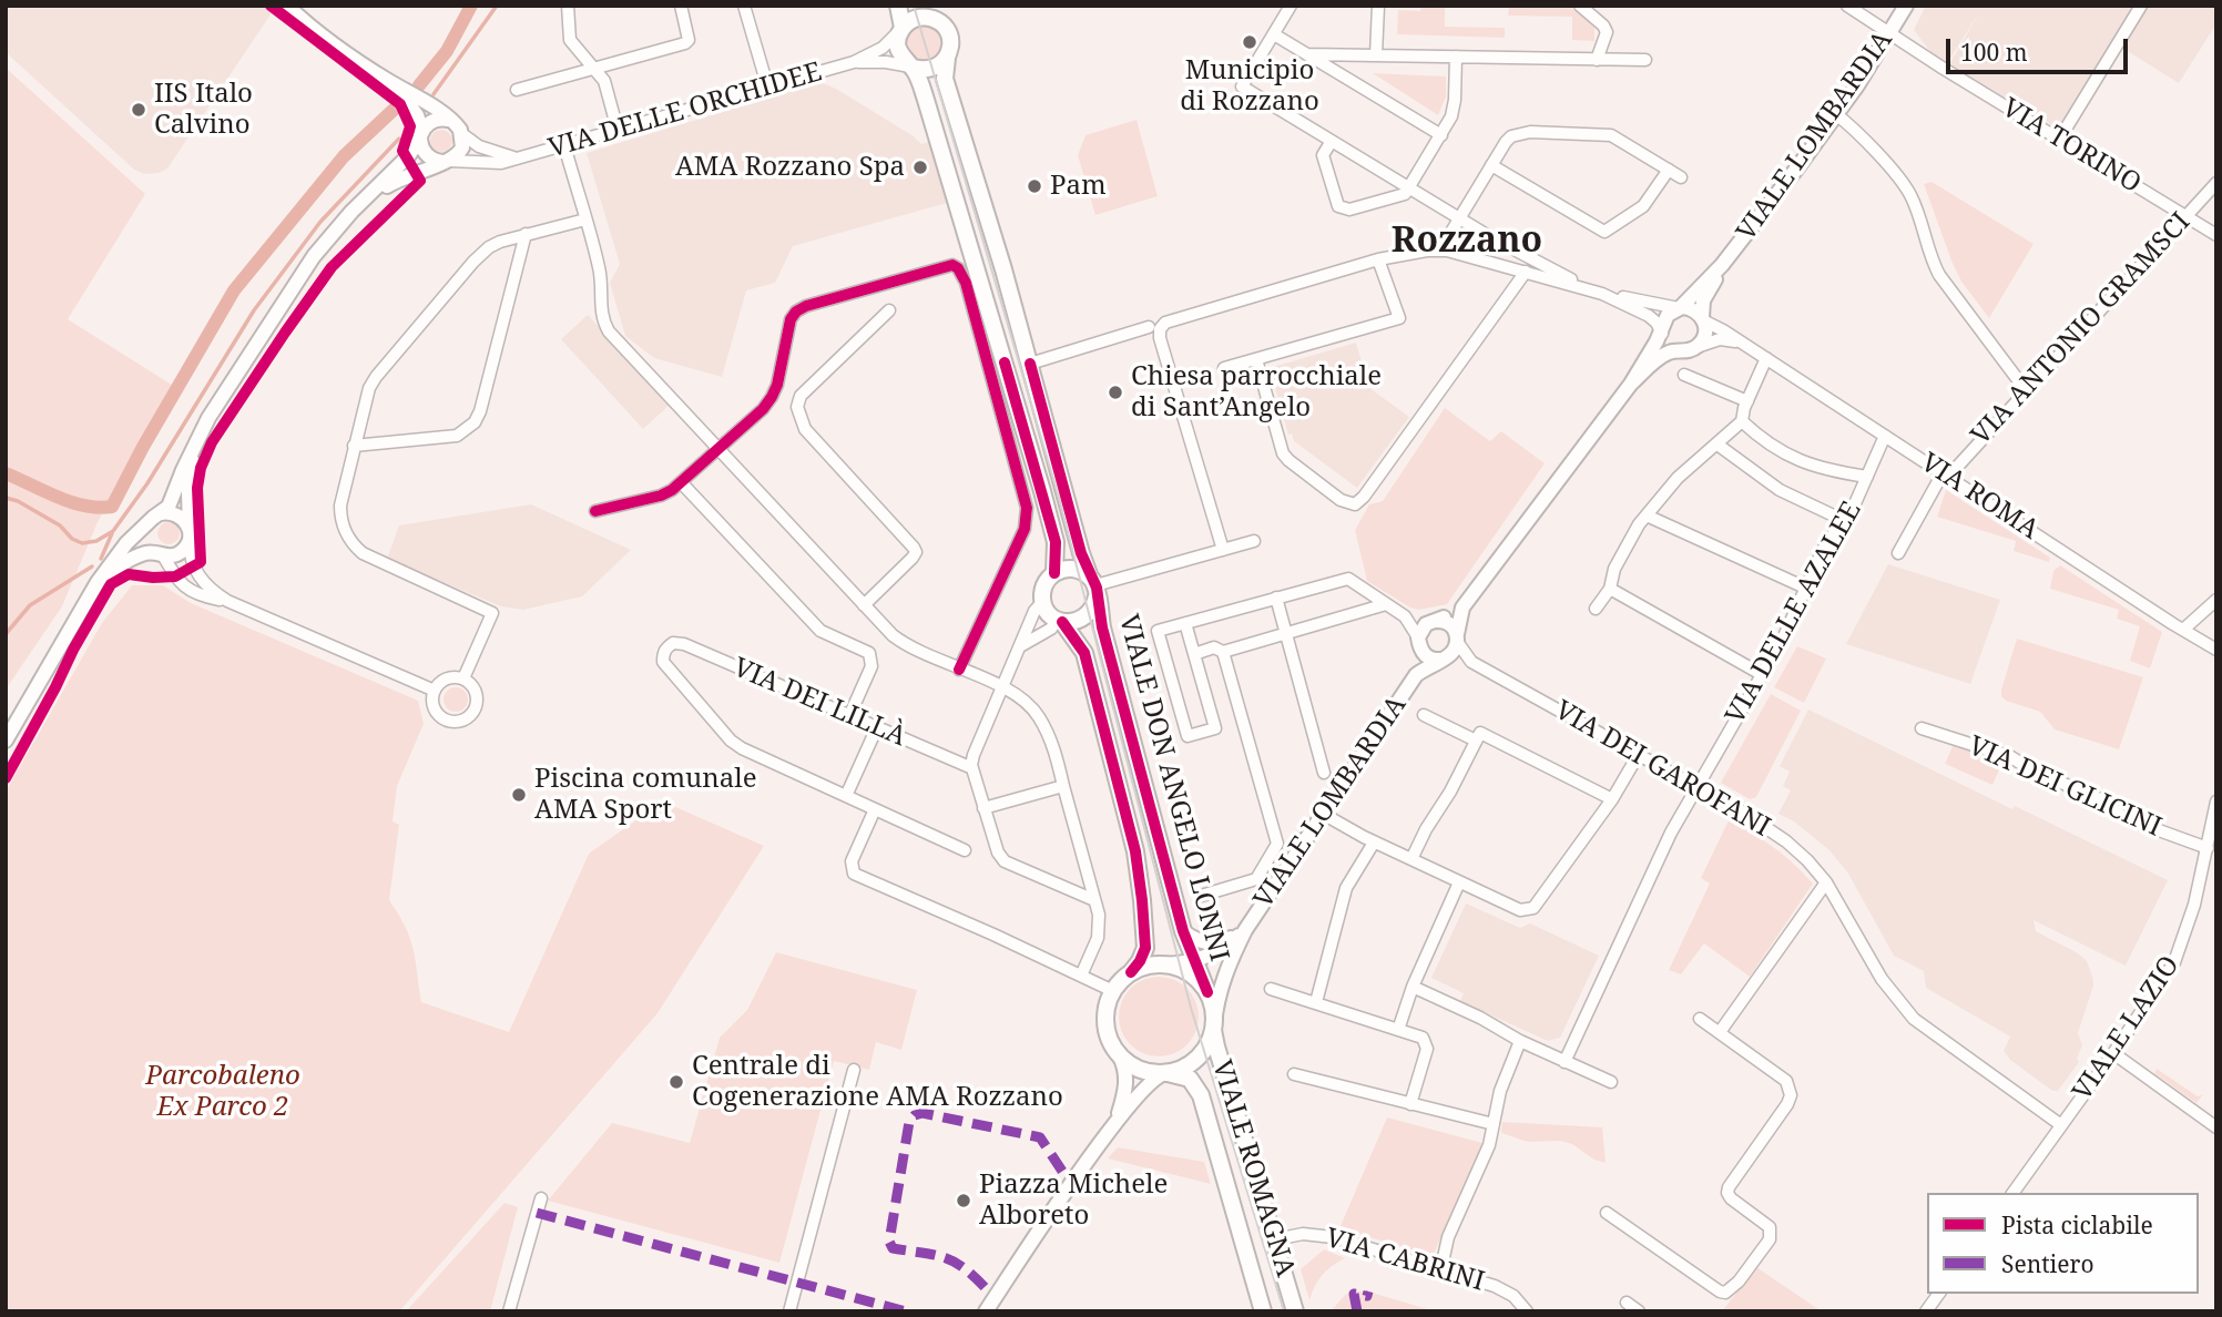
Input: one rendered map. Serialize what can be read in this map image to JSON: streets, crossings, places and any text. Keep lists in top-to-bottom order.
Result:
{
  "streets": {
    "main road": ["VIALE DON ANGELO LONNI", "VIALE ROMAGNA"],
    "street": [
      "VIA DELLE ORCHIDEE",
      "VIALE LOMBARDIA",
      "VIA TORINO",
      "VIA ANTONIO GRAMSCI",
      "VIA ROMA",
      "VIA DELLE AZALEE",
      "VIA DEI LILLÀ",
      "VIA DEI GAROFANI",
      "VIA DEI GLICINI",
      "VIALE LAZIO",
      "VIA CABRINI"
    ]
  },
  "crossings": [
    ["VIA DELLE ORCHIDEE", "VIALE DON ANGELO LONNI"],
    ["VIALE LOMBARDIA", "VIA TORINO"],
    ["VIALE LOMBARDIA", "VIA ROMA"],
    ["VIA TORINO", "VIA ANTONIO GRAMSCI"],
    ["VIA ANTONIO GRAMSCI", "VIA ROMA"],
    ["VIA ROMA", "VIA DELLE AZALEE"],
    ["VIA DELLE AZALEE", "VIA DEI GAROFANI"],
    ["VIA DEI GAROFANI", "VIALE LAZIO"],
    ["VIA DEI GLICINI", "VIALE LAZIO"],
    ["VIALE DON ANGELO LONNI", "VIALE ROMAGNA"],
    ["VIALE ROMAGNA", "VIA CABRINI"]
  ],
  "districts": ["Rozzano"],
  "parks": ["Parcobaleno Ex Parco 2"],
  "places": [
    "Municipio di Rozzano",
    "IIS Italo Calvino",
    "AMA Rozzano Spa",
    "Pam",
    "Chiesa parrocchiale di Sant’Angelo",
    "Piscina comunale AMA Sport",
    "Centrale di Cogenerazione AMA Rozzano",
    "Piazza Michele Alboreto"
  ],
  "legend": ["Pista ciclabile", "Sentiero"],
  "scale_bar": "100 m"
}
